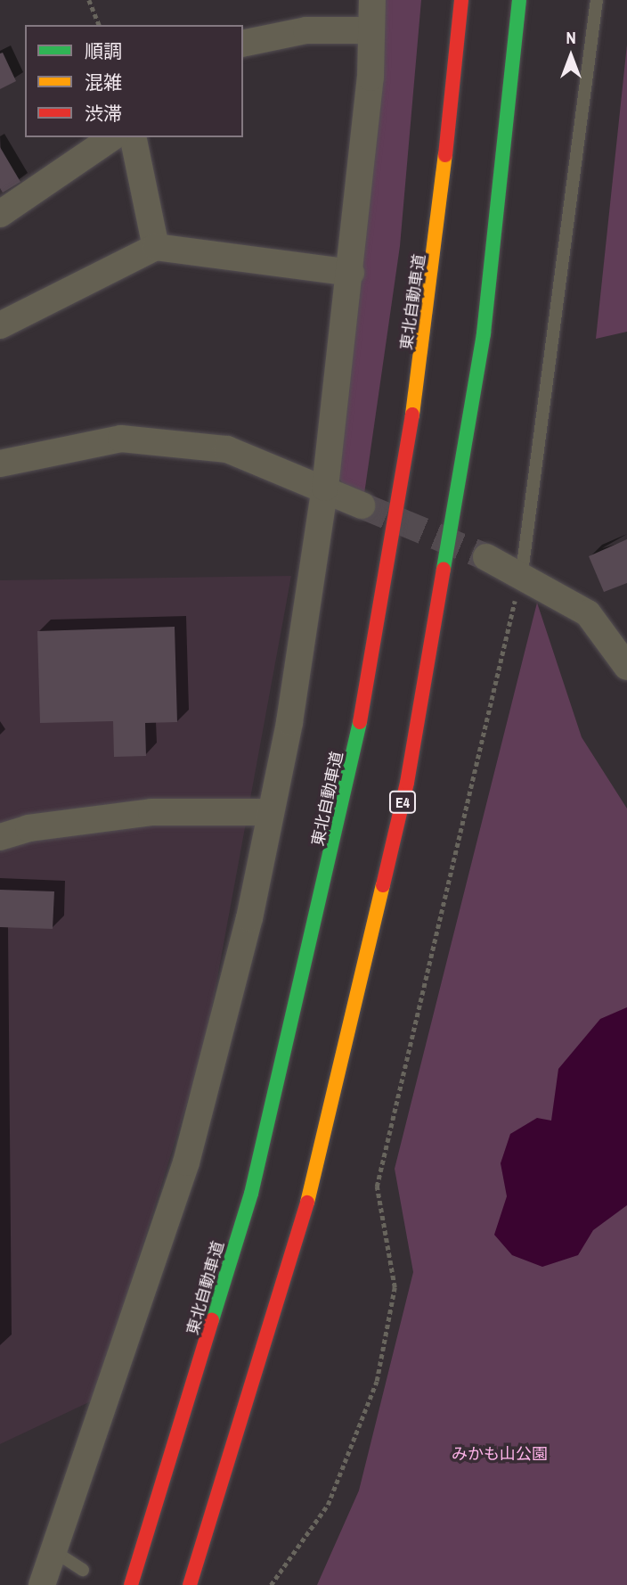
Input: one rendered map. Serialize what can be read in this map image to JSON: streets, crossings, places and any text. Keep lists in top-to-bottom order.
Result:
{
  "streets": {
    "highway": ["東北自動車道", "E4"]
  },
  "parks": ["みかも山公園"],
  "legend": ["順調", "混雑", "渋滞"],
  "north": "top"
}
